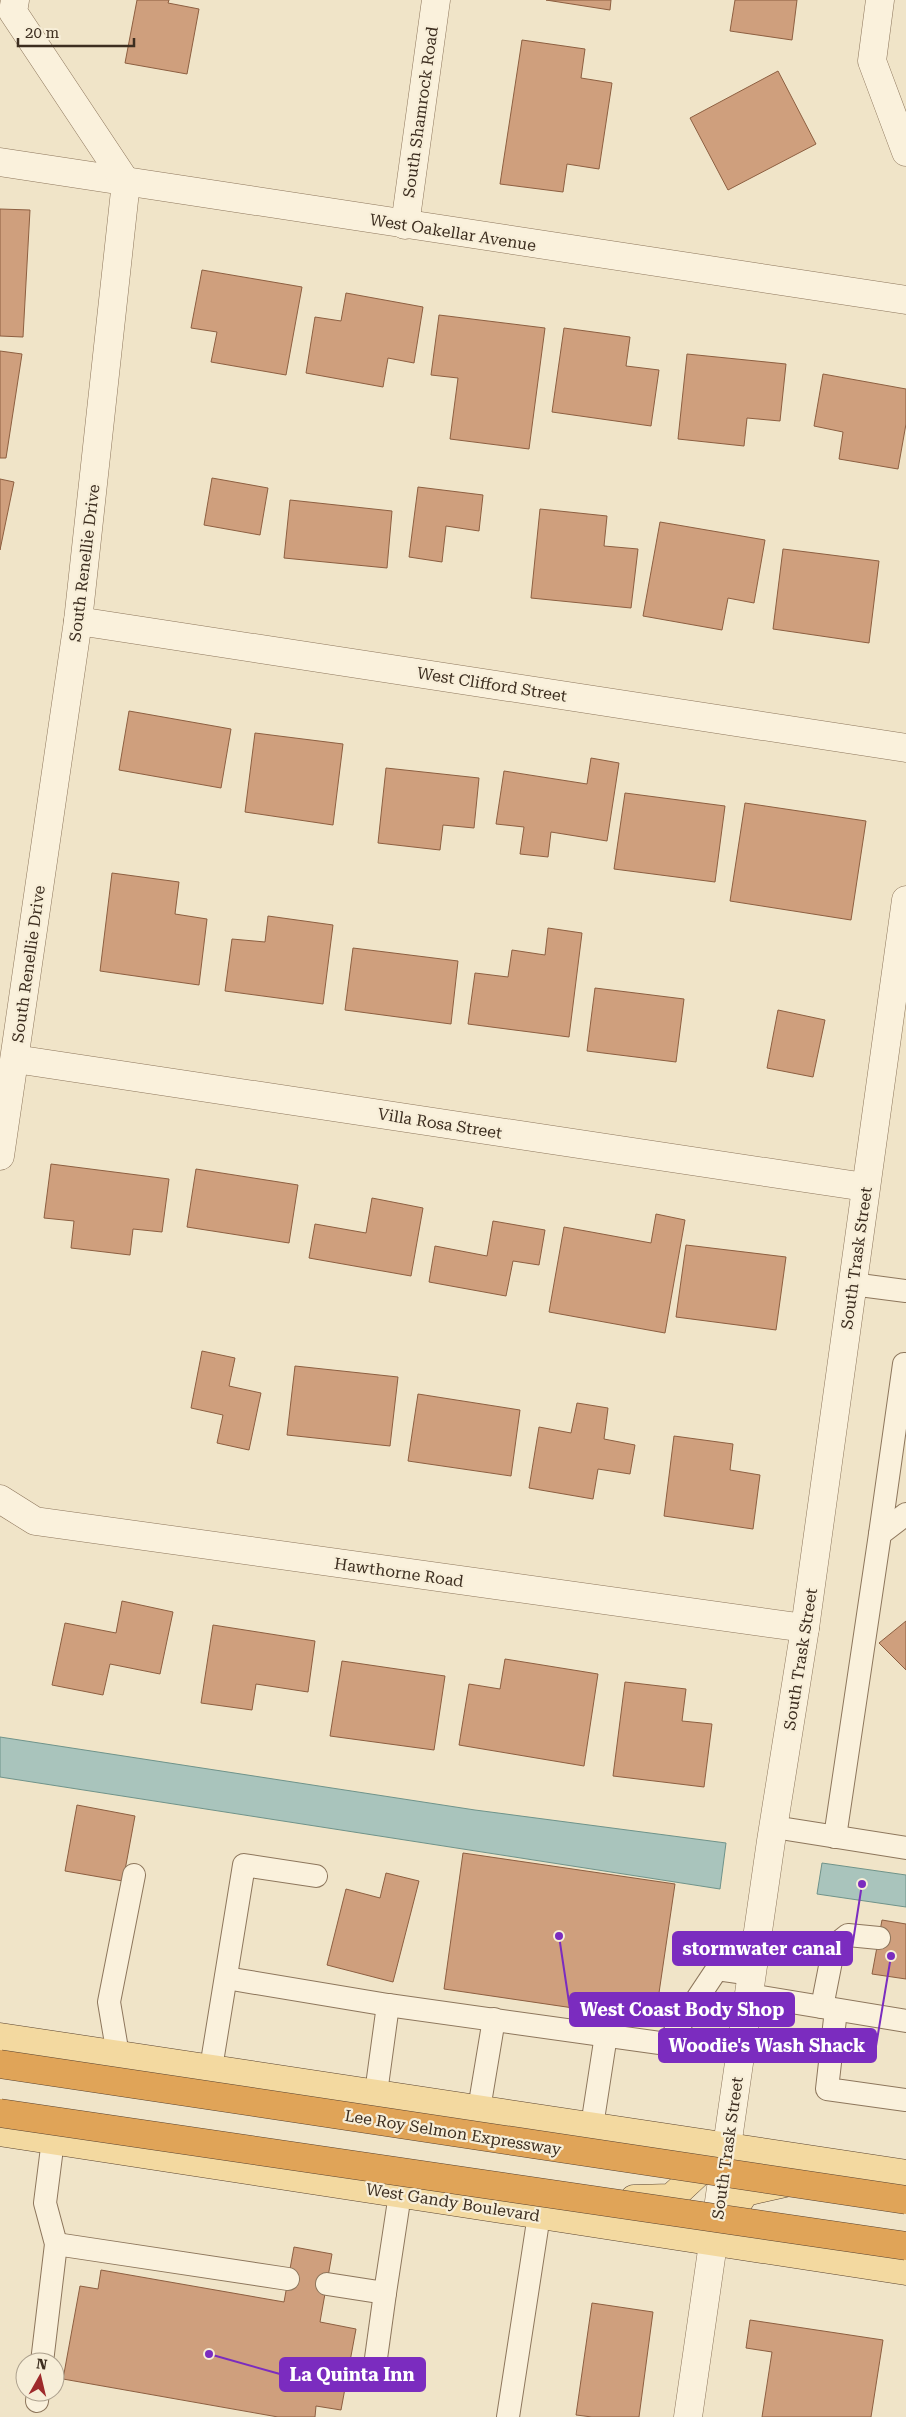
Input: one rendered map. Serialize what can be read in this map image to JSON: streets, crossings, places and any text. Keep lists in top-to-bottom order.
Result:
{
  "streets": {
    "highway": ["Lee Roy Selmon Expressway"],
    "main road": ["West Gandy Boulevard"],
    "street": [
      "South Shamrock Road",
      "West Oakellar Avenue",
      "South Renellie Drive",
      "West Clifford Street",
      "Villa Rosa Street",
      "South Trask Street",
      "Hawthorne Road"
    ]
  },
  "crossings": [
    ["South Shamrock Road", "West Oakellar Avenue"],
    ["West Oakellar Avenue", "South Renellie Drive"],
    ["South Renellie Drive", "West Clifford Street"],
    ["South Renellie Drive", "Villa Rosa Street"],
    ["Villa Rosa Street", "South Trask Street"],
    ["South Trask Street", "Hawthorne Road"],
    ["South Trask Street", "West Gandy Boulevard"]
  ],
  "places": [
    "stormwater canal",
    "West Coast Body Shop",
    "Woodie's Wash Shack",
    "La Quinta Inn"
  ],
  "scale_bar": "20 m",
  "north": "top"
}
